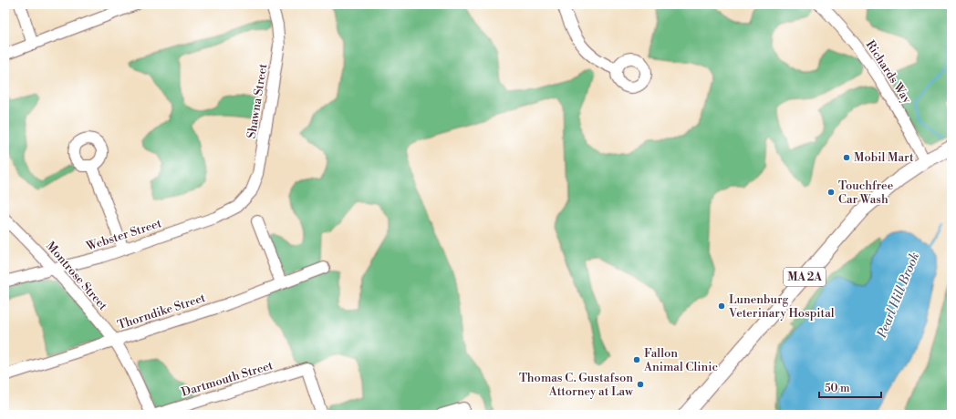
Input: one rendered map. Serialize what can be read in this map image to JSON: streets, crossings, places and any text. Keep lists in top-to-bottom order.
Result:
{
  "streets": {
    "main road": ["MA 2A"],
    "street": [
      "Richards Way",
      "Shawna Street",
      "Webster Street",
      "Montrose Street",
      "Thorndike Street",
      "Dartmouth Street"
    ]
  },
  "crossings": [
    ["Richards Way", "MA 2A"],
    ["Shawna Street", "Webster Street"],
    ["Webster Street", "Montrose Street"],
    ["Montrose Street", "Thorndike Street"]
  ],
  "water": ["Pearl Hill Brook"],
  "places": [
    "Mobil Mart",
    "Touchfree Car Wash",
    "Lunenburg Veterinary Hospital",
    "Fallon Animal Clinic",
    "Thomas C. Gustafson Attorney at Law"
  ],
  "scale_bar": "50 m"
}
